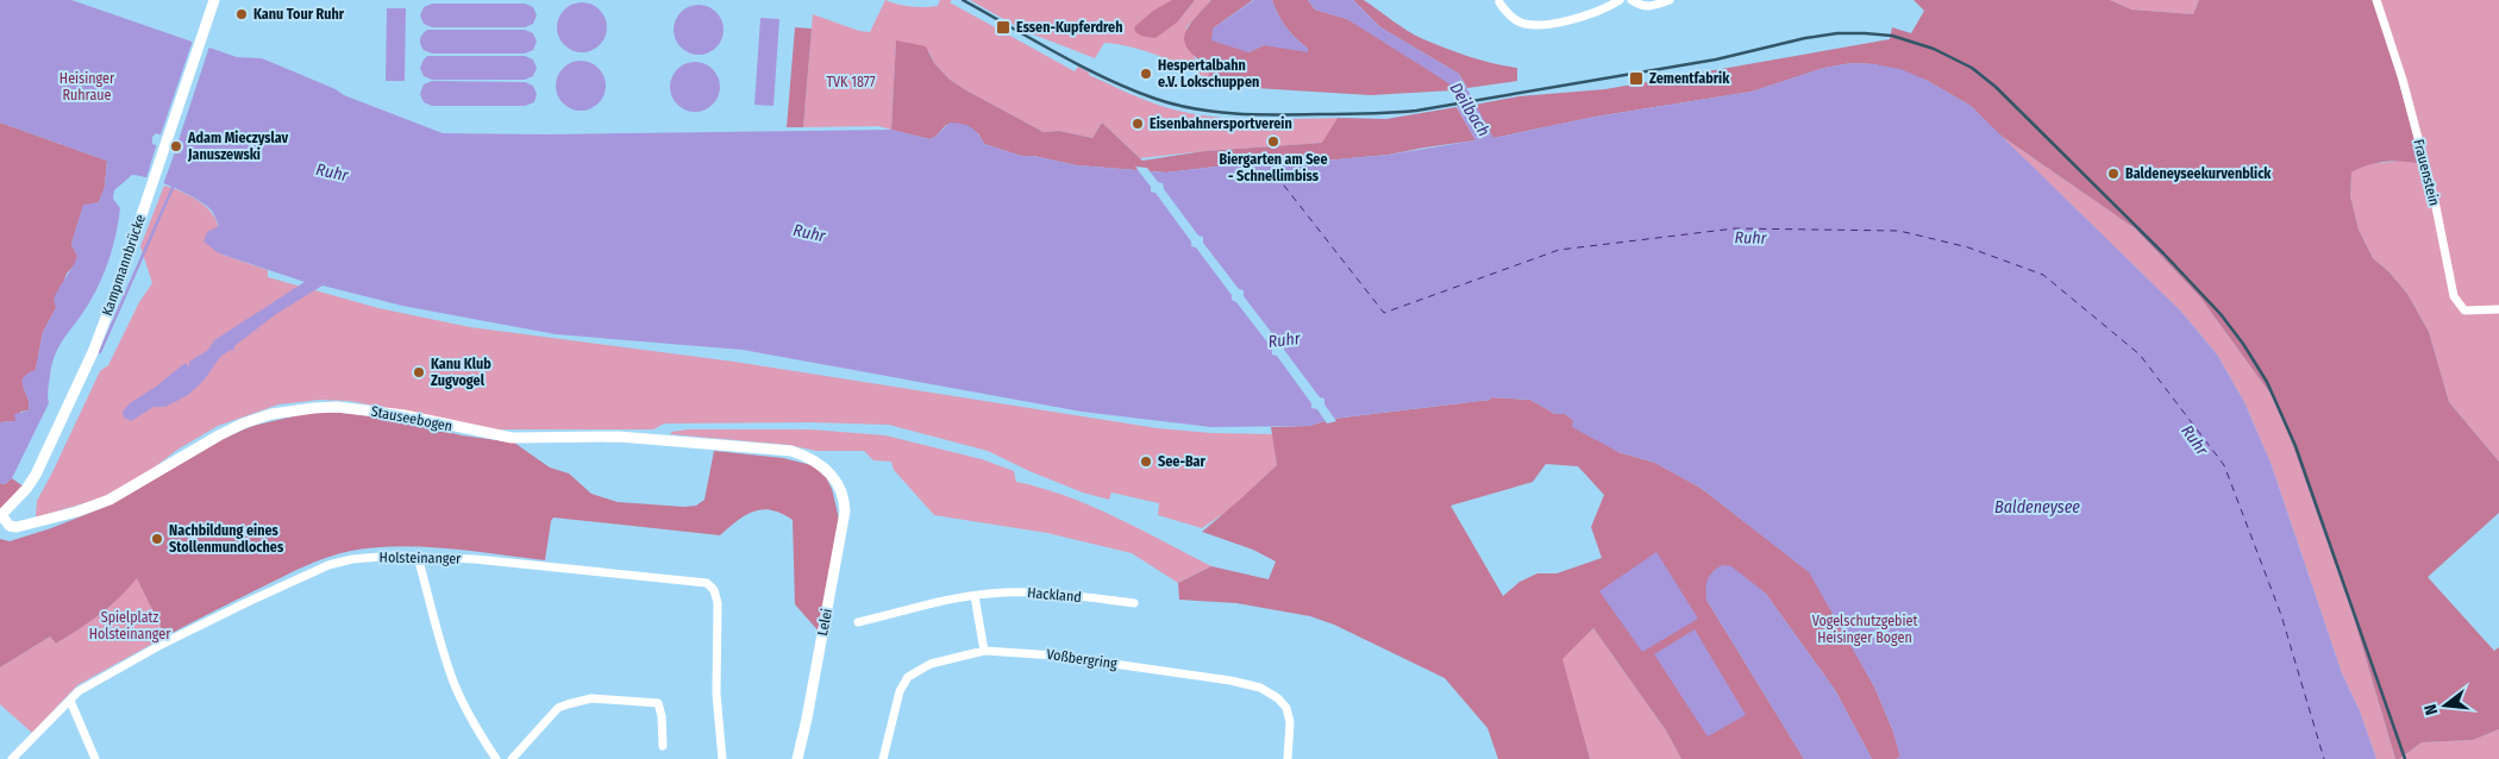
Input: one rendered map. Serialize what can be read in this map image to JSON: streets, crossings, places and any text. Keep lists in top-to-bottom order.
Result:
{
  "streets": {
    "street": [
      "Frauenstein",
      "Kampmannbrücke",
      "Stauseebogen",
      "Holsteinanger",
      "Hackland",
      "Lelei",
      "Voßbergring"
    ]
  },
  "crossings": [
    ["Kampmannbrücke", "Stauseebogen"],
    ["Stauseebogen", "Lelei"]
  ],
  "water": ["Deilbach", "Ruhr", "Baldeneysee"],
  "parks": [
    "Heisinger Ruhraue",
    "TVK 1877",
    "Spielplatz Holsteinanger",
    "Vogelschutzgebiet Heisinger Bogen"
  ],
  "places": {
    "other": [
      "Kanu Tour Ruhr",
      "Hespertalbahn e.V. Lokschuppen",
      "Eisenbahnersportverein",
      "Biergarten am See - Schnellimbiss",
      "Adam Mieczyslav Januszewski",
      "Baldeneyseekurvenblick",
      "Kanu Klub Zugvogel",
      "See-Bar",
      "Nachbildung eines Stollenmundloches"
    ],
    "transit": ["Essen-Kupferdreh", "Zementfabrik"]
  },
  "north": "left"
}
